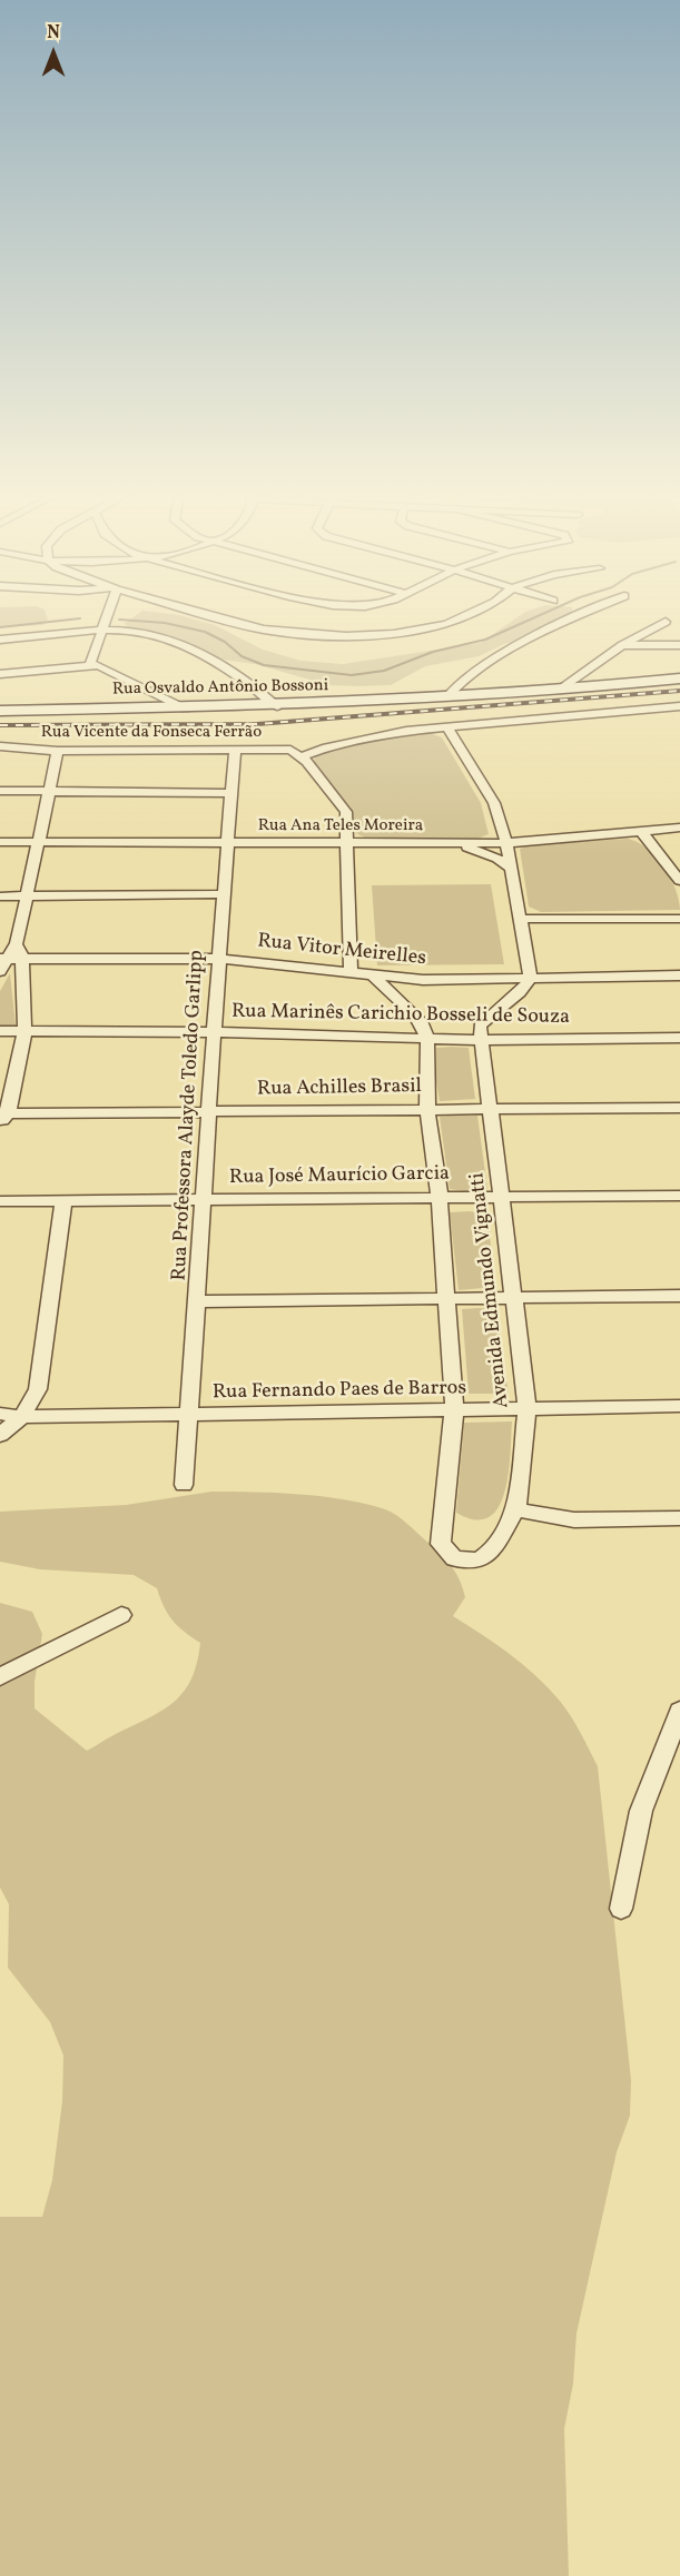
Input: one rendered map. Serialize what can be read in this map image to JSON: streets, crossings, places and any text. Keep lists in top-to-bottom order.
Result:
{
  "streets": {
    "street": [
      "Rua Osvaldo Antônio Bossoni",
      "Rua Vicente da Fonseca Ferrão",
      "Rua Ana Teles Moreira",
      "Rua Vitor Meirelles",
      "Rua Marinês Carichio Bosseli de Souza",
      "Rua Achilles Brasil",
      "Rua Professora Alayde Toledo Garlipp",
      "Rua José Maurício Garcia",
      "Avenida Edmundo Vignatti",
      "Rua Fernando Paes de Barros"
    ]
  },
  "crossings": [
    ["Rua Vicente da Fonseca Ferrão", "Rua Professora Alayde Toledo Garlipp"],
    ["Rua Ana Teles Moreira", "Rua Professora Alayde Toledo Garlipp"],
    ["Rua Vitor Meirelles", "Rua Professora Alayde Toledo Garlipp"],
    ["Rua Marinês Carichio Bosseli de Souza", "Rua Professora Alayde Toledo Garlipp"],
    ["Rua Marinês Carichio Bosseli de Souza", "Avenida Edmundo Vignatti"],
    ["Rua Achilles Brasil", "Rua Professora Alayde Toledo Garlipp"],
    ["Rua Achilles Brasil", "Avenida Edmundo Vignatti"],
    ["Rua Professora Alayde Toledo Garlipp", "Rua José Maurício Garcia"],
    ["Rua Professora Alayde Toledo Garlipp", "Rua Fernando Paes de Barros"],
    ["Rua José Maurício Garcia", "Avenida Edmundo Vignatti"],
    ["Avenida Edmundo Vignatti", "Rua Fernando Paes de Barros"]
  ],
  "north": "top"
}
